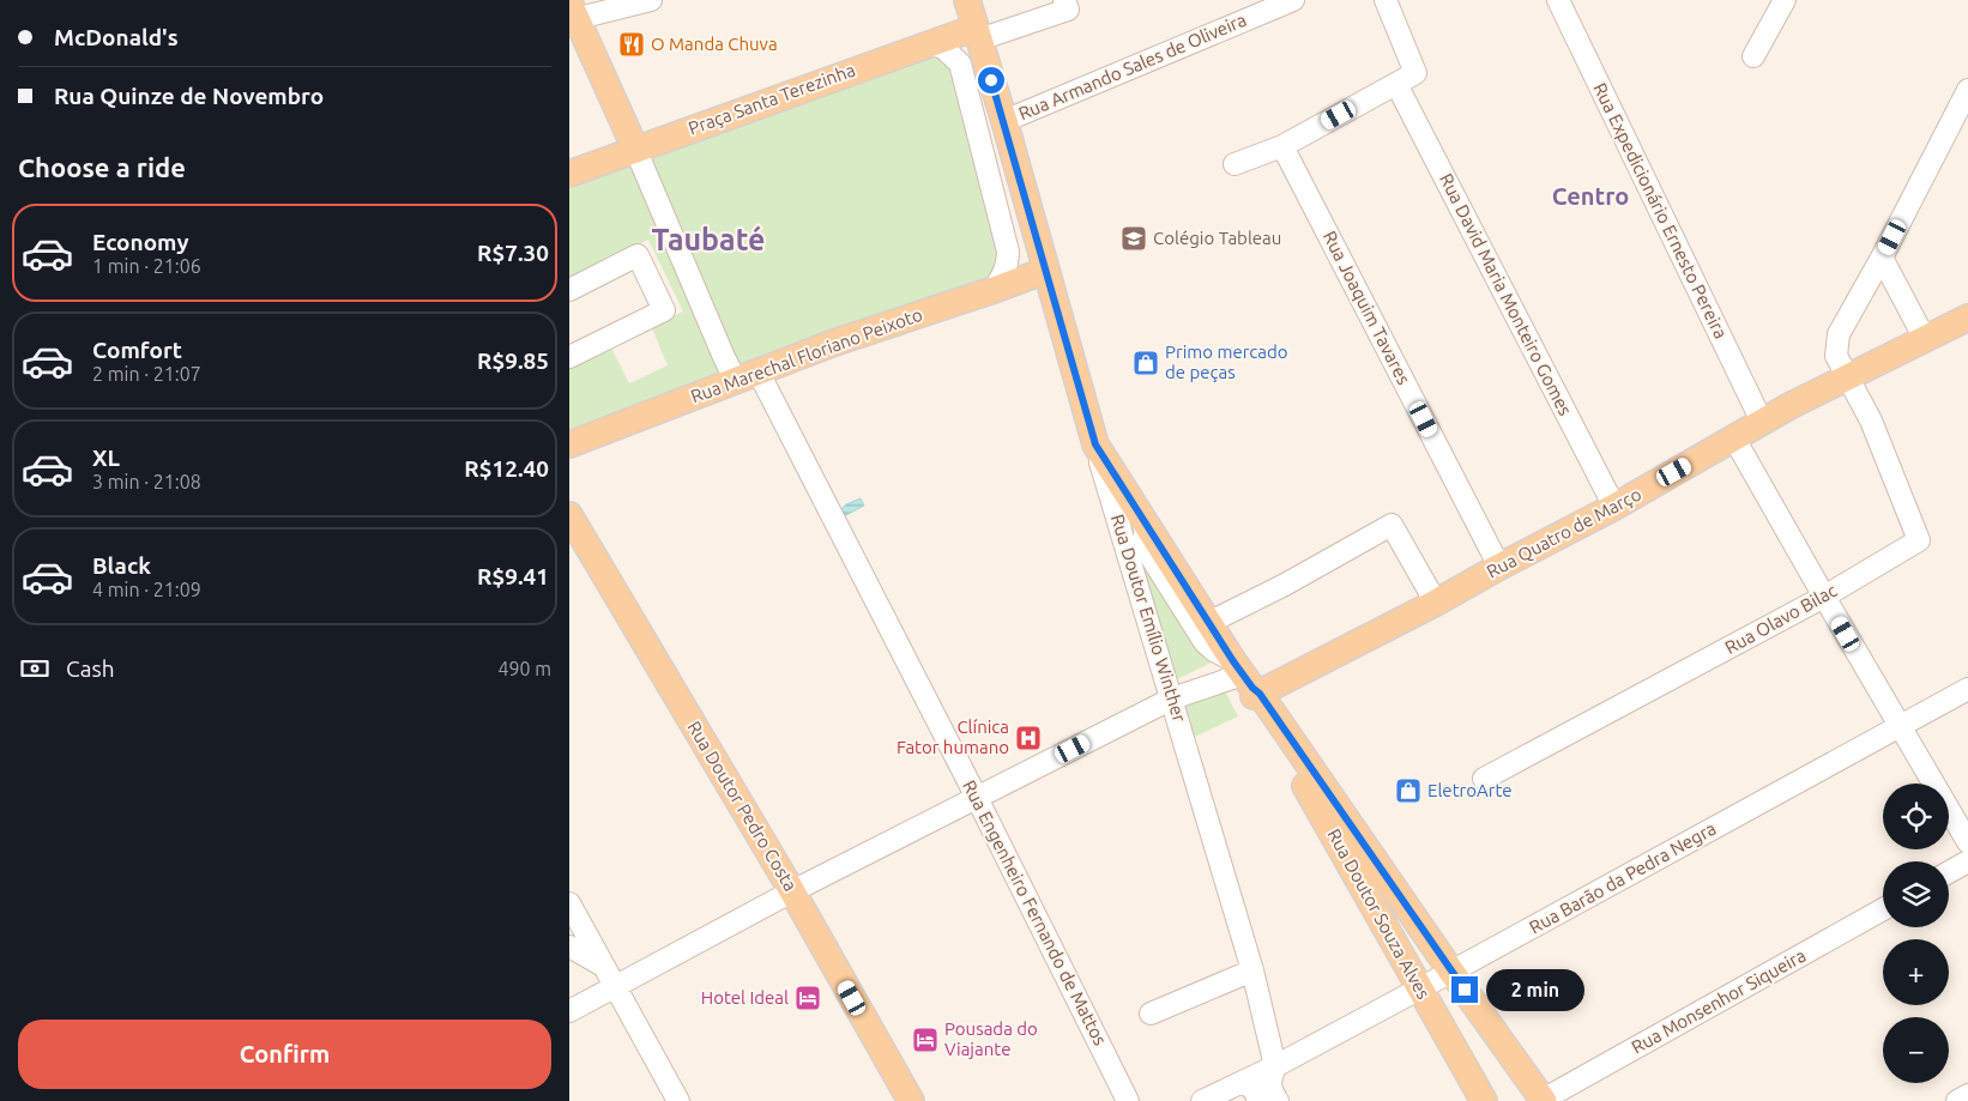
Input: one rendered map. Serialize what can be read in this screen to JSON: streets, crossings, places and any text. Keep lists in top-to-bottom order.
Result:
{
  "streets": {
    "main road": [
      "Praça Santa Terezinha",
      "Rua Marechal Floriano Peixoto",
      "Rua Quatro de Março",
      "Rua Doutor Emílio Winther",
      "Rua Doutor Pedro Costa",
      "Rua Doutor Souza Alves"
    ],
    "street": [
      "Rua Armando Sales de Oliveira",
      "Rua Expedicionário Ernesto Pereira",
      "Rua David Maria Monteiro Gomes",
      "Rua Joaquim Tavares",
      "Rua Olavo Bilac",
      "Rua Barão da Pedra Negra",
      "Rua Engenheiro Fernando de Mattos",
      "Rua Monsenhor Siqueira"
    ]
  },
  "crossings": [
    ["Rua Armando Sales de Oliveira", "Rua Doutor Emílio Winther"],
    ["Praça Santa Terezinha", "Rua Doutor Emílio Winther"],
    ["Praça Santa Terezinha", "Rua Engenheiro Fernando de Mattos"],
    ["Rua Expedicionário Ernesto Pereira", "Rua Quatro de Março"],
    ["Rua David Maria Monteiro Gomes", "Rua Quatro de Março"],
    ["Rua Joaquim Tavares", "Rua Quatro de Março"],
    ["Rua Marechal Floriano Peixoto", "Rua Doutor Emílio Winther"],
    ["Rua Marechal Floriano Peixoto", "Rua Engenheiro Fernando de Mattos"],
    ["Rua Quatro de Março", "Rua Doutor Emílio Winther"],
    ["Rua Quatro de Março", "Rua Olavo Bilac"],
    ["Rua Quatro de Março", "Rua Doutor Pedro Costa"],
    ["Rua Quatro de Março", "Rua Engenheiro Fernando de Mattos"],
    ["Rua Quatro de Março", "Rua Doutor Souza Alves"],
    ["Rua Doutor Emílio Winther", "Rua Barão da Pedra Negra"],
    ["Rua Barão da Pedra Negra", "Rua Doutor Souza Alves"]
  ],
  "districts": ["Centro", "Taubaté"],
  "places": {
    "restaurant": ["O Manda Chuva"],
    "school or university": ["Colégio Tableau"],
    "shop": ["Primo mercado de peças", "EletroArte"],
    "hospital": ["Clínica Fator humano"],
    "hotel": ["Hotel Ideal", "Pousada do Viajante"]
  },
  "page": {
    "banner": ["McDonald's", "Rua Quinze de Novembro"],
    "heading": "Choose a ride",
    "list": [
      {
        "name": "Economy",
        "note": "1 min · 21:06",
        "value": "R$7.30"
      },
      {
        "name": "Comfort",
        "note": "2 min · 21:07",
        "value": "R$9.85"
      },
      {
        "name": "XL",
        "note": "3 min · 21:08",
        "value": "R$12.40"
      },
      {
        "name": "Black",
        "note": "4 min · 21:09",
        "value": "R$9.41"
      }
    ],
    "pay": ["Cash", "490 m"],
    "map_buttons": ["+", "−"],
    "bubble": "2 min",
    "buttons": "Confirm"
  }
}
